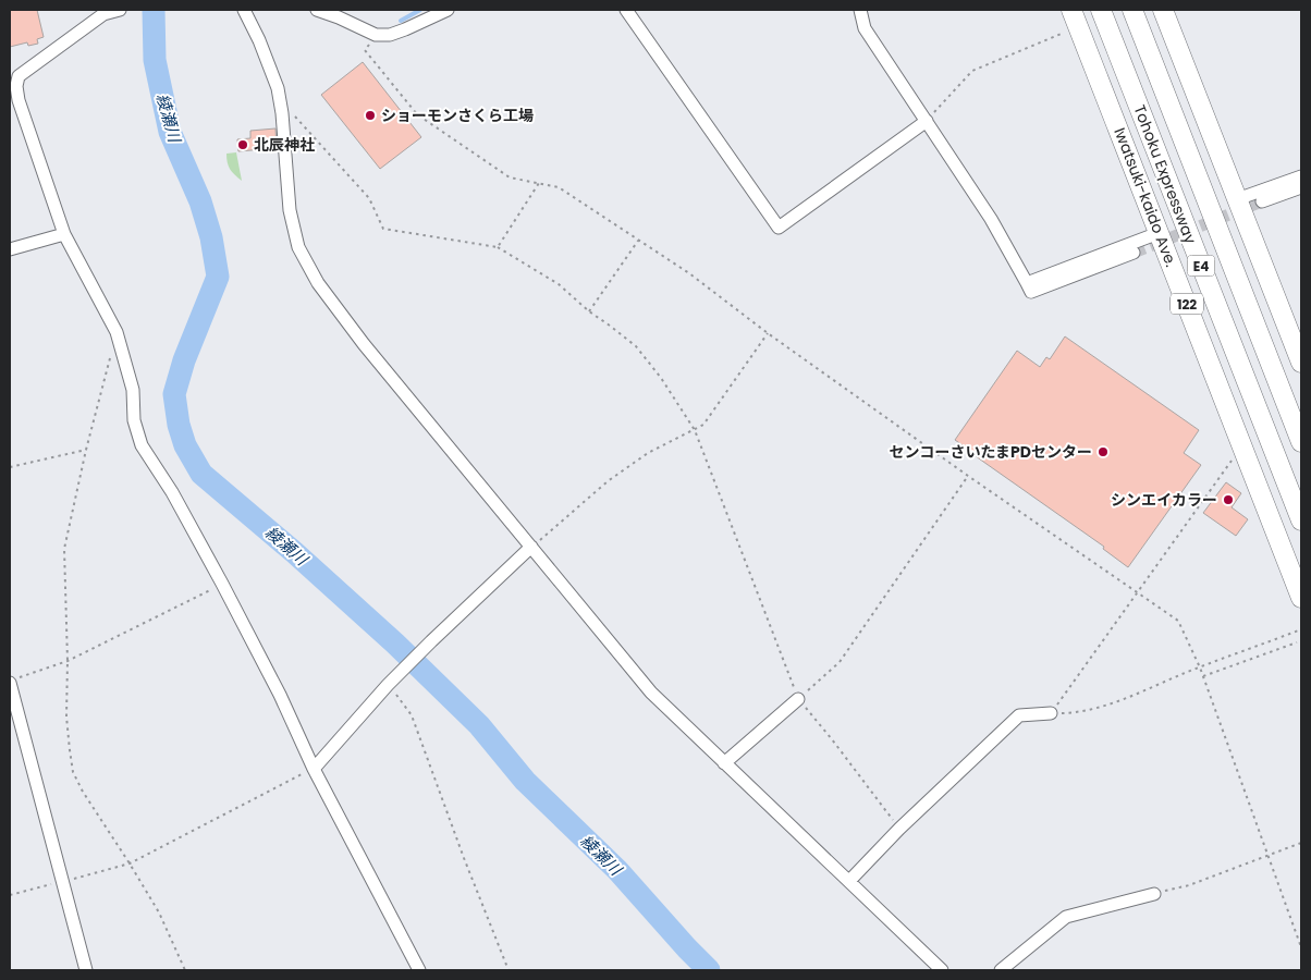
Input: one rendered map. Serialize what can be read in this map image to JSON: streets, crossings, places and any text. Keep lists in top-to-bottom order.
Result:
{
  "streets": {
    "highway": [
      "Tohoku Expressway",
      "Iwatsuki-kaido Ave.",
      "E4",
      "122"
    ]
  },
  "water": ["綾瀬川"],
  "places": [
    "ショーモンさくら工場",
    "北辰神社",
    "センコーさいたまPDセンター",
    "シンエイカラー"
  ]
}
